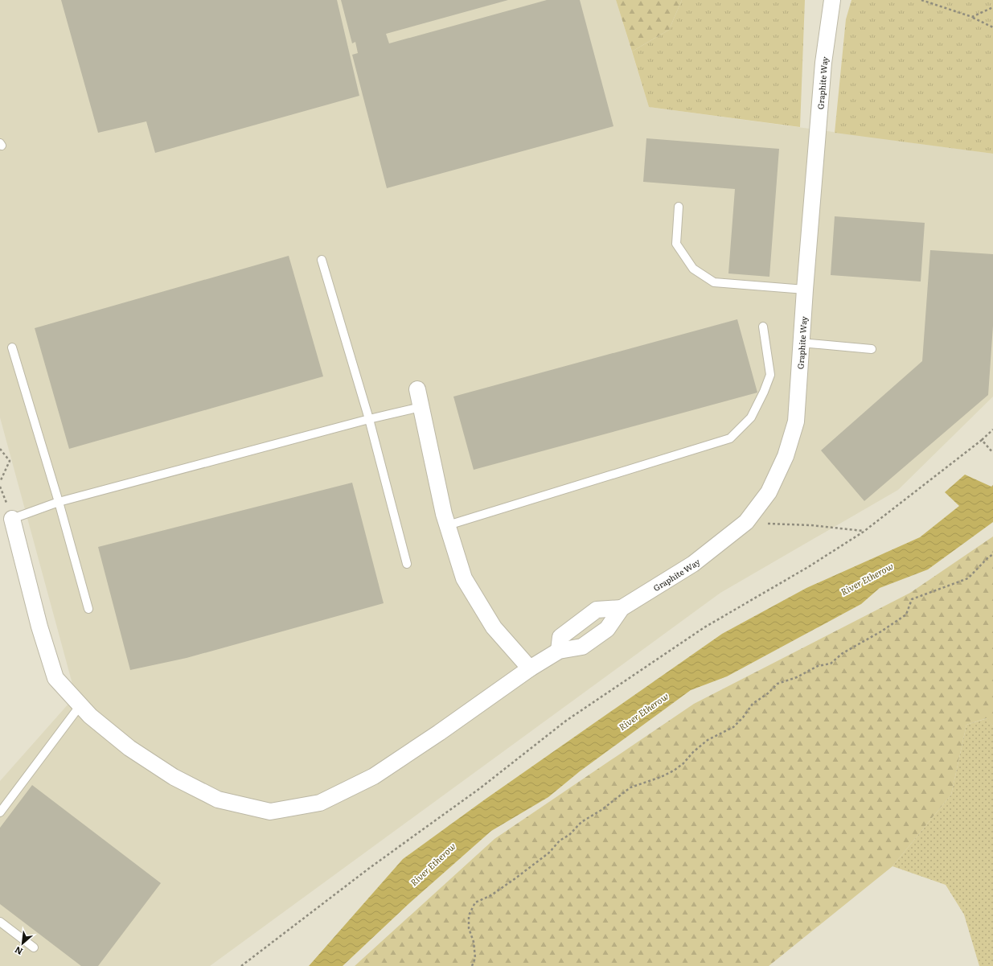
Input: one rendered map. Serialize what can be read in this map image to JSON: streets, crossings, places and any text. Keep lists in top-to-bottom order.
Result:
{
  "streets": {
    "street": ["Graphite Way"]
  },
  "water": ["River Etherow"],
  "north": "bottom left"
}
